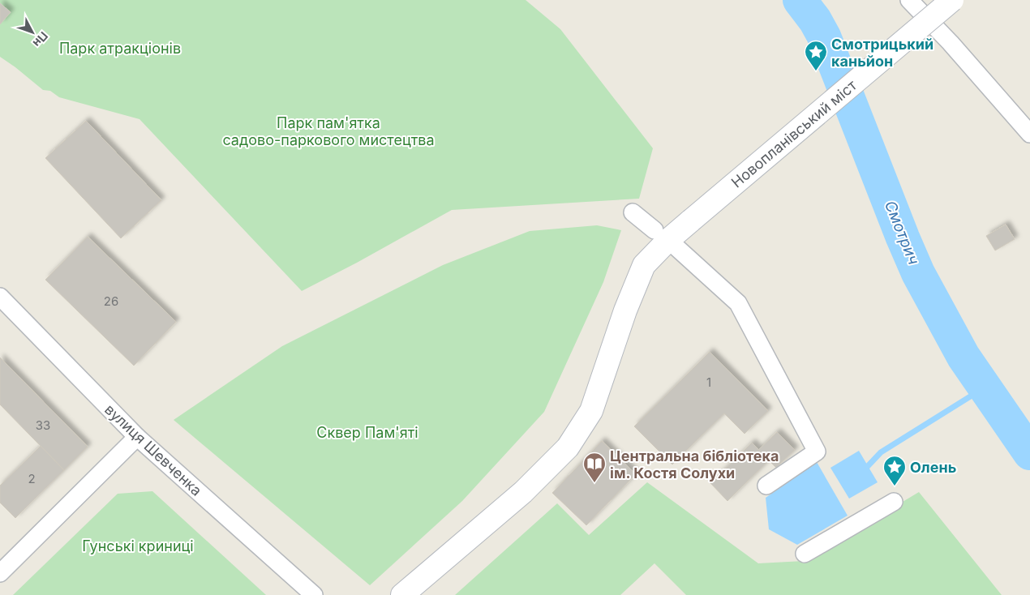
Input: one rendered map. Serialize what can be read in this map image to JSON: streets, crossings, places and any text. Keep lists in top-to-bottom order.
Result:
{
  "streets": {
    "main road": ["Новопланівський міст"],
    "street": ["вулиця Шевченка"]
  },
  "water": ["Смотрич"],
  "parks": [
    "Парк атракціонів",
    "Парк пам'ятка садово-паркового мистецтва",
    "Сквер Пам'яті",
    "Гунські криниці"
  ],
  "places": {
    "place": ["Смотрицький каньйон", "Олень"],
    "library": ["Центральна бібліотека ім. Костя Солухи"]
  },
  "house_numbers": [
    "26",
    "1",
    "33",
    "2"
  ],
  "north": "bottom right"
}
